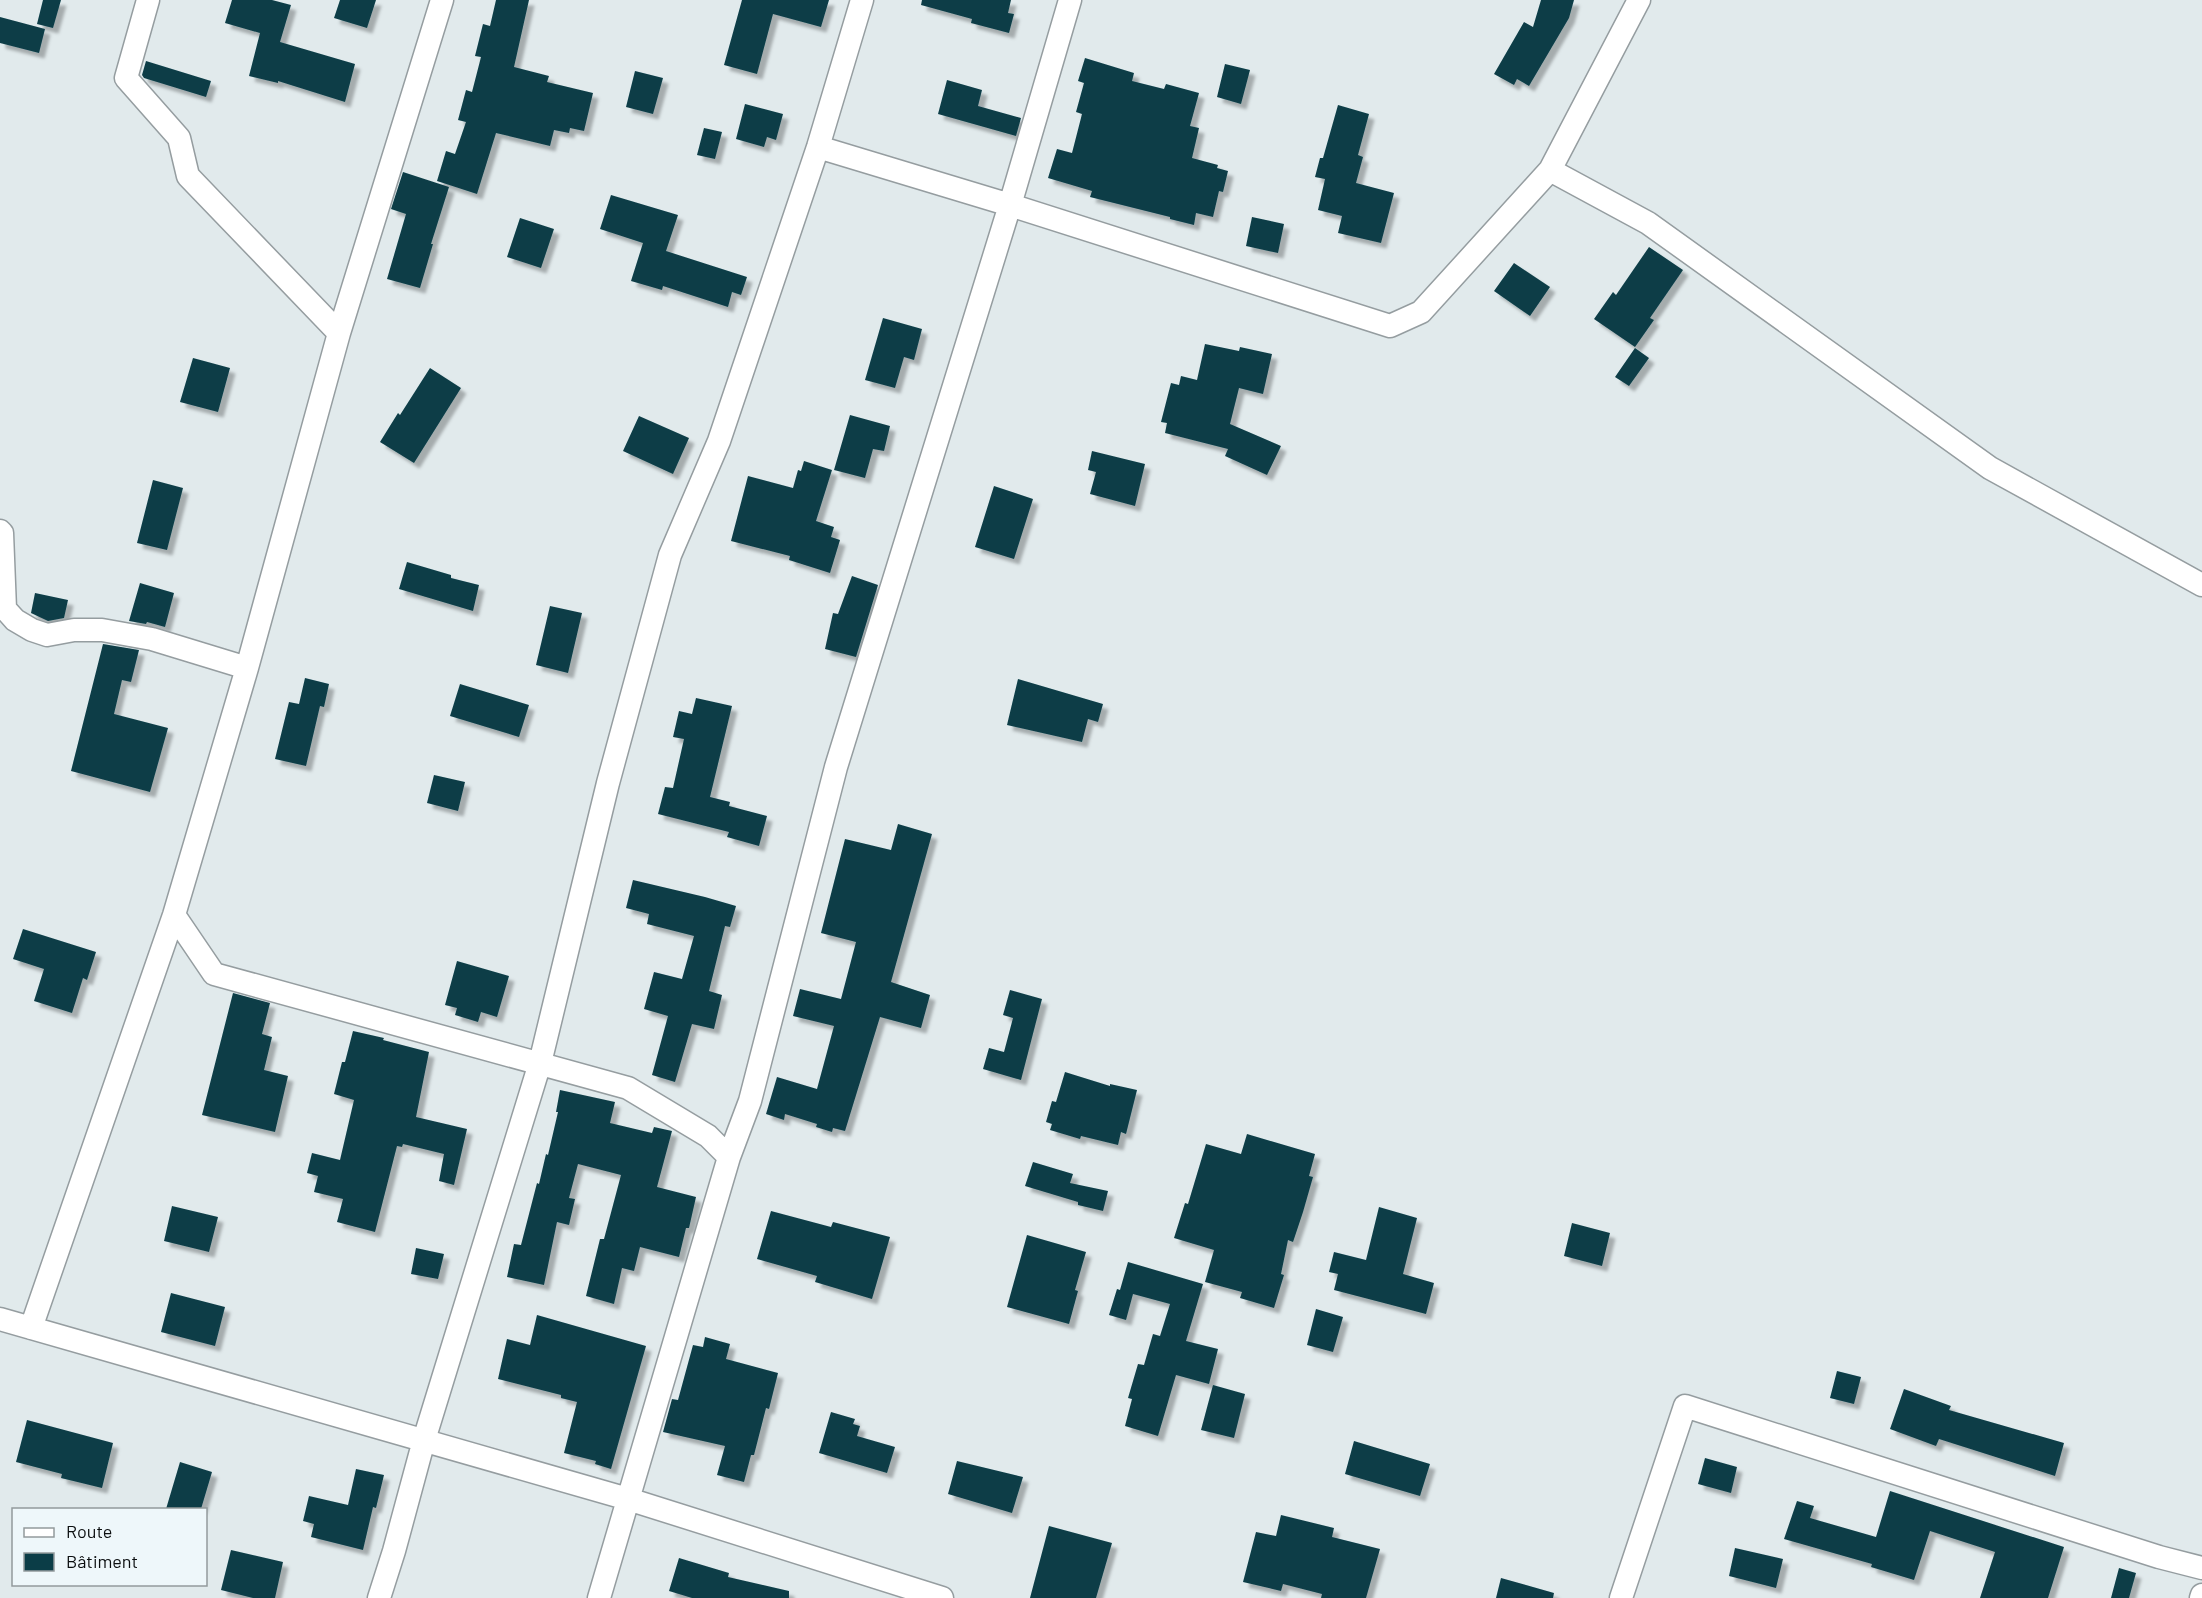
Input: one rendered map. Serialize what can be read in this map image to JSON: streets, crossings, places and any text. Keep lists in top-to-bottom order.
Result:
{
  "legend": ["Route", "Bâtiment"]
}
